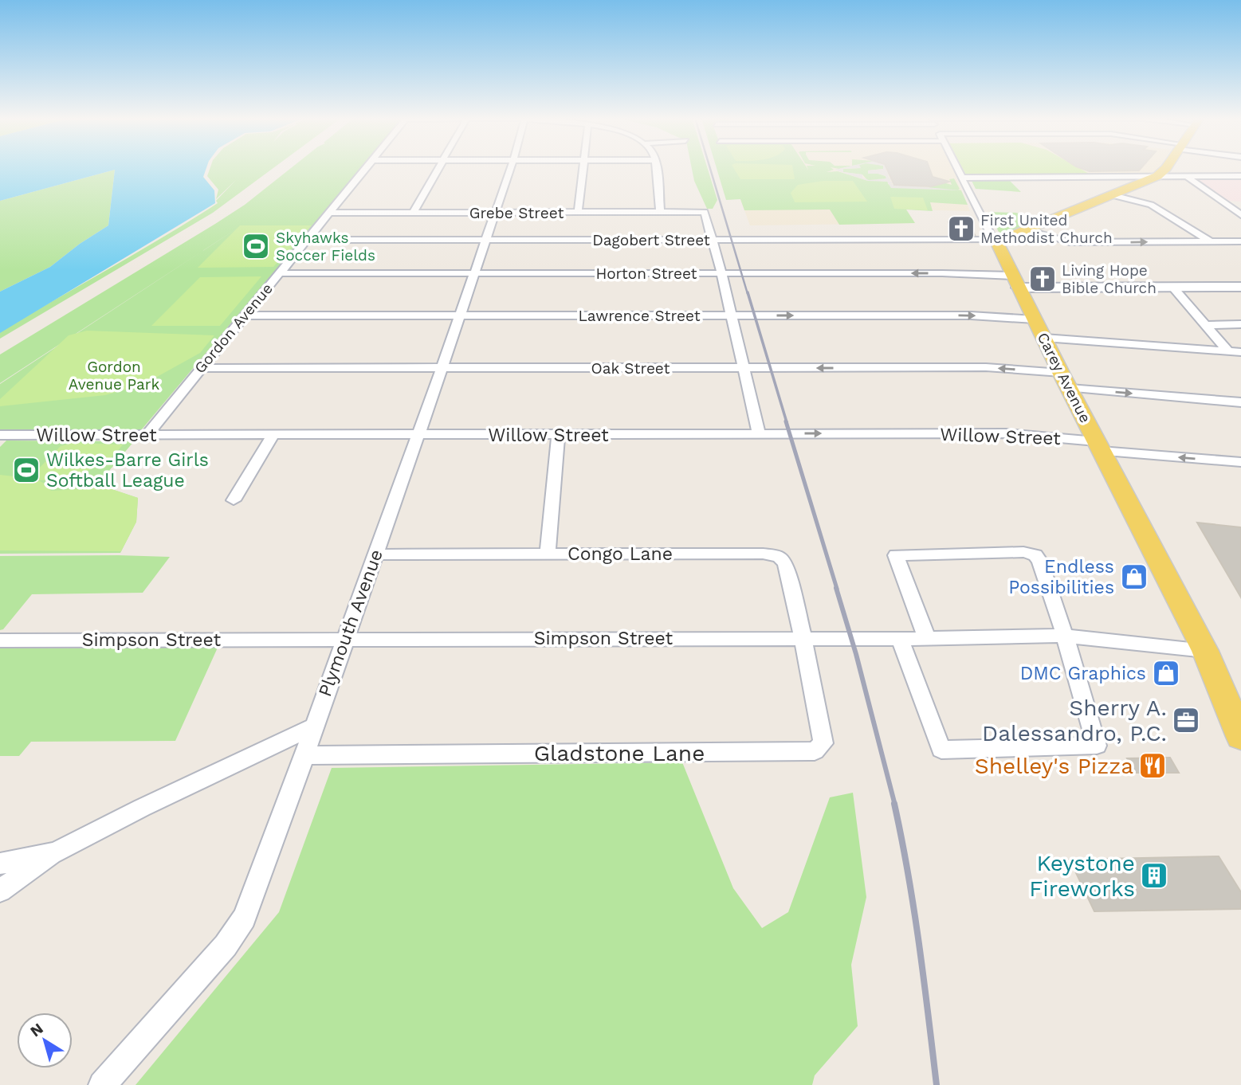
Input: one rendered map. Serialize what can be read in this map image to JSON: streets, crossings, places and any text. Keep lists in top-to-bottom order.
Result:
{
  "streets": {
    "main road": ["Horton Street", "Carey Avenue"],
    "street": [
      "Grebe Street",
      "Dagobert Street",
      "Lawrence Street",
      "Gordon Avenue",
      "Oak Street",
      "Willow Street",
      "Congo Lane",
      "Plymouth Avenue",
      "Simpson Street",
      "Gladstone Lane"
    ]
  },
  "crossings": [
    ["Grebe Street", "Dagobert Street"],
    ["Grebe Street", "Gordon Avenue"],
    ["Grebe Street", "Plymouth Avenue"],
    ["Dagobert Street", "Gordon Avenue"],
    ["Dagobert Street", "Carey Avenue"],
    ["Dagobert Street", "Plymouth Avenue"],
    ["Horton Street", "Gordon Avenue"],
    ["Horton Street", "Carey Avenue"],
    ["Horton Street", "Plymouth Avenue"],
    ["Lawrence Street", "Gordon Avenue"],
    ["Lawrence Street", "Carey Avenue"],
    ["Lawrence Street", "Plymouth Avenue"],
    ["Gordon Avenue", "Oak Street"],
    ["Gordon Avenue", "Willow Street"],
    ["Oak Street", "Carey Avenue"],
    ["Oak Street", "Plymouth Avenue"],
    ["Carey Avenue", "Willow Street"],
    ["Carey Avenue", "Simpson Street"],
    ["Willow Street", "Plymouth Avenue"],
    ["Congo Lane", "Plymouth Avenue"],
    ["Congo Lane", "Simpson Street"],
    ["Congo Lane", "Gladstone Lane"],
    ["Plymouth Avenue", "Simpson Street"],
    ["Plymouth Avenue", "Gladstone Lane"],
    ["Simpson Street", "Gladstone Lane"]
  ],
  "parks": ["Gordon Avenue Park"],
  "places": {
    "church": ["First United Methodist Church", "Living Hope Bible Church"],
    "sports": ["Skyhawks Soccer Fields", "Wilkes-Barre Girls Softball League"],
    "shop": ["Endless Possibilities", "DMC Graphics"],
    "office": ["Sherry A. Dalessandro, P.C."],
    "restaurant": ["Shelley's Pizza"],
    "building": ["Keystone Fireworks"]
  },
  "north": "top left"
}
